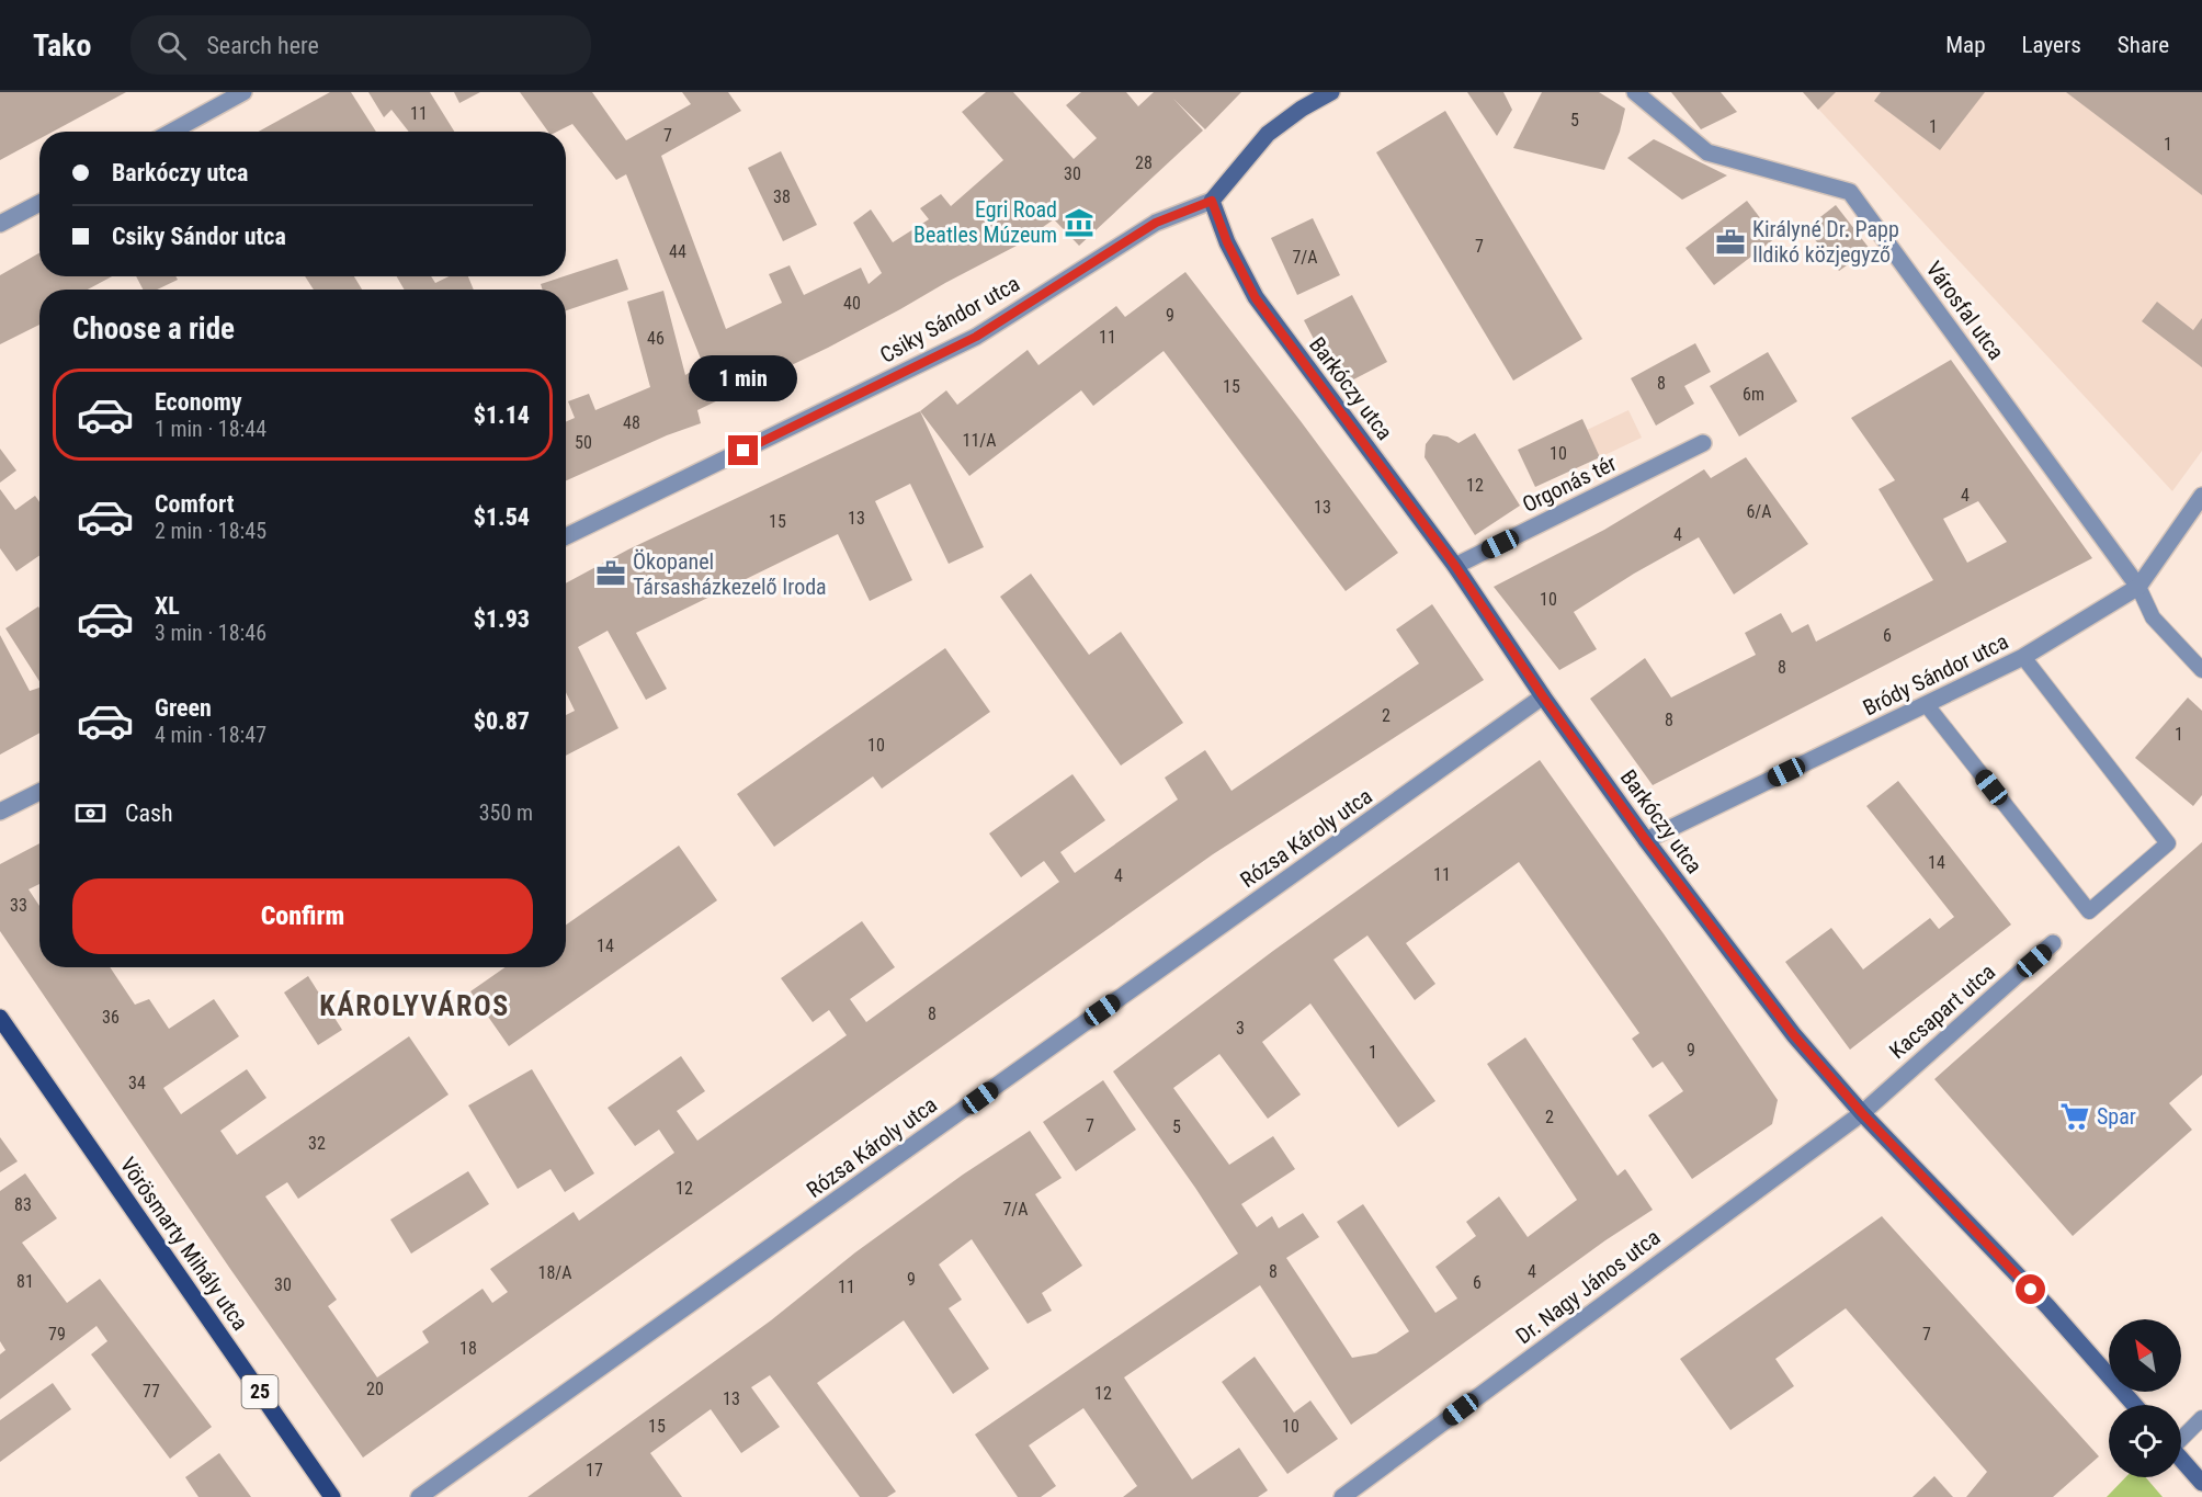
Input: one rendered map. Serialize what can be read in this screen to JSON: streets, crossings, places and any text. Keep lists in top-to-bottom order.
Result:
{
  "streets": {
    "main road": ["Vörösmarty Mihály utca", "25"],
    "street": [
      "Városfal utca",
      "Csiky Sándor utca",
      "Barkóczy utca",
      "Orgonás tér",
      "Bródy Sándor utca",
      "Rózsa Károly utca",
      "Kacsapart utca",
      "Dr. Nagy János utca"
    ]
  },
  "crossings": [
    ["Városfal utca", "Bródy Sándor utca"],
    ["Csiky Sándor utca", "Barkóczy utca"],
    ["Barkóczy utca", "Orgonás tér"],
    ["Barkóczy utca", "Bródy Sándor utca"],
    ["Barkóczy utca", "Rózsa Károly utca"],
    ["Barkóczy utca", "Kacsapart utca"],
    ["Barkóczy utca", "Dr. Nagy János utca"],
    ["Kacsapart utca", "Dr. Nagy János utca"]
  ],
  "districts": ["KÁROLYVÁROS"],
  "places": {
    "museum": ["Egri Road Beatles Múzeum"],
    "office": ["Királyné Dr. Papp Ildikó közjegyző", "Ökopanel Társasházkezelő Iroda"],
    "supermarket": ["Spar"]
  },
  "house_numbers": [
    "11",
    "5",
    "1",
    "7",
    "1",
    "28",
    "30",
    "38",
    "7",
    "44",
    "7/A",
    "40",
    "9",
    "11",
    "46",
    "8",
    "15",
    "6m",
    "48",
    "11/A",
    "50",
    "10",
    "12",
    "4",
    "13",
    "6/A",
    "13",
    "15",
    "4",
    "10",
    "6",
    "8",
    "2",
    "8",
    "1",
    "10",
    "14",
    "11",
    "4",
    "33",
    "14",
    "8",
    "36",
    "3",
    "9",
    "1",
    "34",
    "2",
    "7",
    "5",
    "32",
    "12",
    "83",
    "7/A",
    "8",
    "4",
    "18/A",
    "9",
    "81",
    "6",
    "30",
    "11",
    "79",
    "7",
    "18",
    "20",
    "77",
    "12",
    "13",
    "15",
    "10",
    "17"
  ],
  "north": "top left",
  "page": {
    "header": "Tako",
    "search": "Search here",
    "nav": ["Map", "Layers", "Share"],
    "banner": ["Barkóczy utca", "Csiky Sándor utca"],
    "heading": "Choose a ride",
    "bubble": "1 min",
    "list": [
      {
        "name": "Economy",
        "note": "1 min · 18:44",
        "value": "$1.14"
      },
      {
        "name": "Comfort",
        "note": "2 min · 18:45",
        "value": "$1.54"
      },
      {
        "name": "XL",
        "note": "3 min · 18:46",
        "value": "$1.93"
      },
      {
        "name": "Green",
        "note": "4 min · 18:47",
        "value": "$0.87"
      }
    ],
    "pay": ["Cash", "350 m"],
    "buttons": "Confirm"
  }
}
